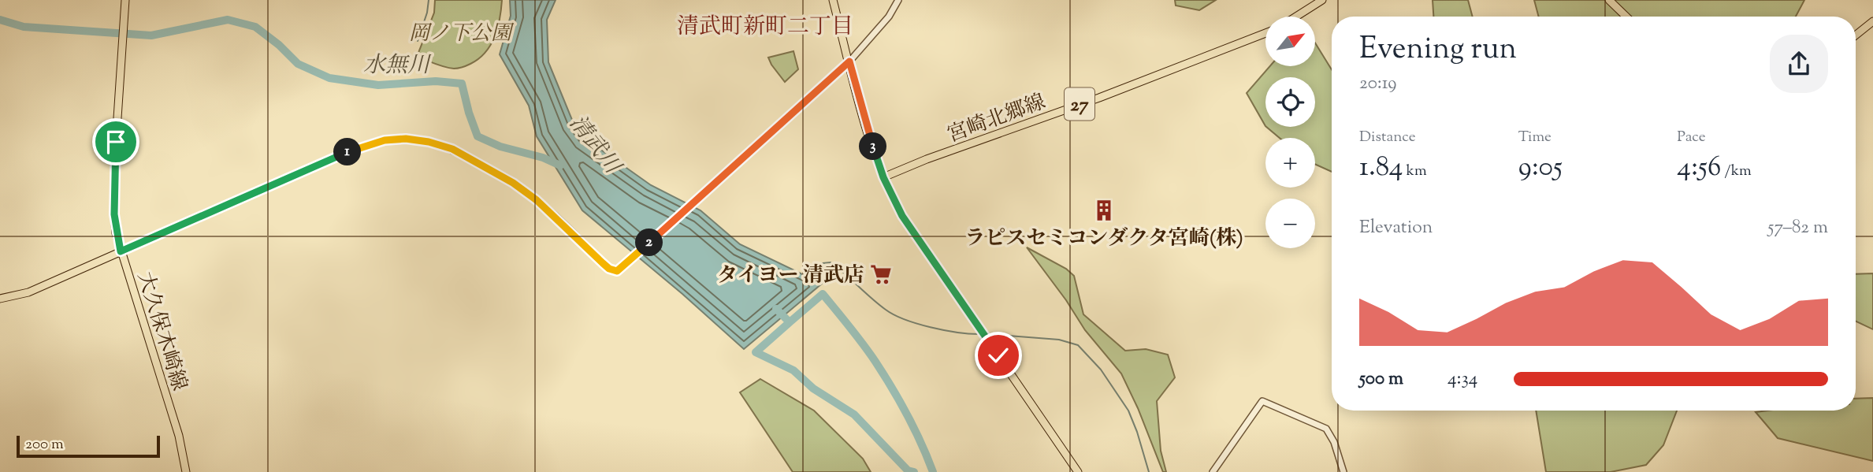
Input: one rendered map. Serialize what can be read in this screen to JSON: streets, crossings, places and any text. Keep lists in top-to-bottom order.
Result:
{
  "streets": {
    "main road": ["27", "宮崎北郷線", "大久保木崎線"]
  },
  "districts": ["清武町新町二丁目"],
  "water": ["水無川", "清武川"],
  "parks": ["岡ノ下公園"],
  "places": {
    "building": ["ラピスセミコンダクタ宮崎(株)"],
    "supermarket": ["タイヨー 清武店"]
  },
  "scale_bar": "200 m",
  "north": "top right",
  "page": {
    "map_buttons": ["+", "−"],
    "heading": ["Evening run", "20:19"],
    "stats": [
      ["Distance", "1.84 km"],
      ["Time", "9:05"],
      ["Pace", "4:56 /km"]
    ],
    "pins": ["3", "1", "2"],
    "chart": ["Elevation", "57–82 m"],
    "list": [
      {
        "name": "500 m",
        "note": "4:34"
      }
    ],
    "scale": "200 m"
  }
}
